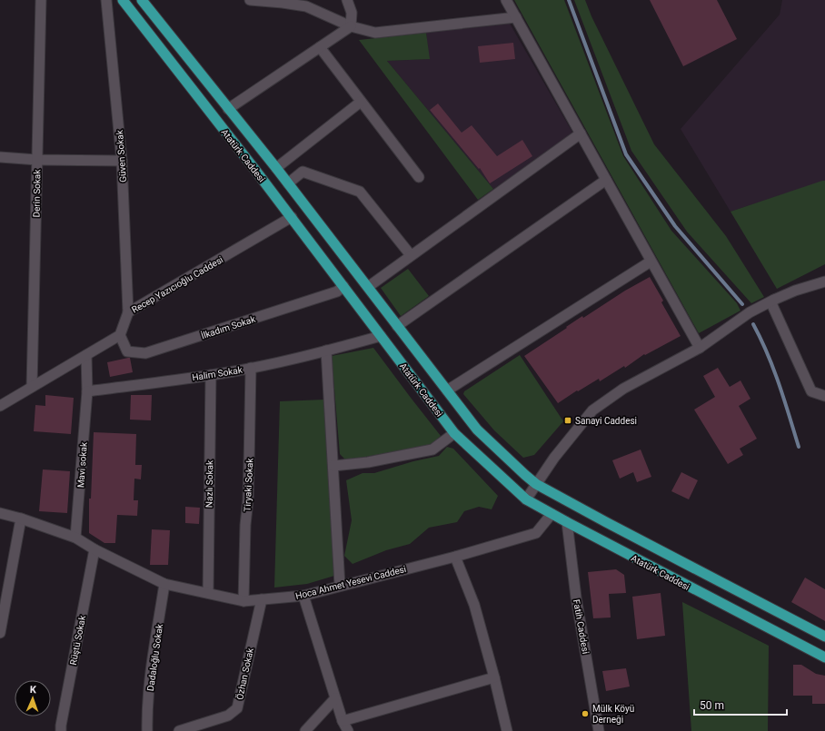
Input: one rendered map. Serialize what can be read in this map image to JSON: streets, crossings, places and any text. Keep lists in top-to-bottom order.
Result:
{
  "streets": {
    "main road": ["Atatürk Caddesi"],
    "street": [
      "Güven Sokak",
      "Derin Sokak",
      "Recep Yazıcıoğlu Caddesi",
      "İlkadım Sokak",
      "Halim Sokak",
      "Mavi sokak",
      "Nazlı Sokak",
      "Tiryaki Sokak",
      "Hoca Ahmet Yesevi Caddesi",
      "Fatih Caddesi",
      "Rüştü Sokak",
      "Dadaloğlu Sokak",
      "Özhan Sokak"
    ]
  },
  "crossings": [
    ["Atatürk Caddesi", "Recep Yazıcıoğlu Caddesi"],
    ["Atatürk Caddesi", "İlkadım Sokak"],
    ["Atatürk Caddesi", "Halim Sokak"],
    ["Atatürk Caddesi", "Hoca Ahmet Yesevi Caddesi"],
    ["Atatürk Caddesi", "Fatih Caddesi"],
    ["Güven Sokak", "Recep Yazıcıoğlu Caddesi"],
    ["Recep Yazıcıoğlu Caddesi", "İlkadım Sokak"],
    ["Halim Sokak", "Mavi sokak"],
    ["Halim Sokak", "Nazlı Sokak"],
    ["Halim Sokak", "Tiryaki Sokak"],
    ["Mavi sokak", "Hoca Ahmet Yesevi Caddesi"],
    ["Nazlı Sokak", "Hoca Ahmet Yesevi Caddesi"],
    ["Tiryaki Sokak", "Hoca Ahmet Yesevi Caddesi"],
    ["Hoca Ahmet Yesevi Caddesi", "Rüştü Sokak"],
    ["Hoca Ahmet Yesevi Caddesi", "Dadaloğlu Sokak"],
    ["Hoca Ahmet Yesevi Caddesi", "Özhan Sokak"]
  ],
  "places": {
    "transit": ["Sanayi Caddesi"],
    "other": ["Mülk Köyü Derneği"]
  },
  "scale_bar": "50 m",
  "north": "top"
}
